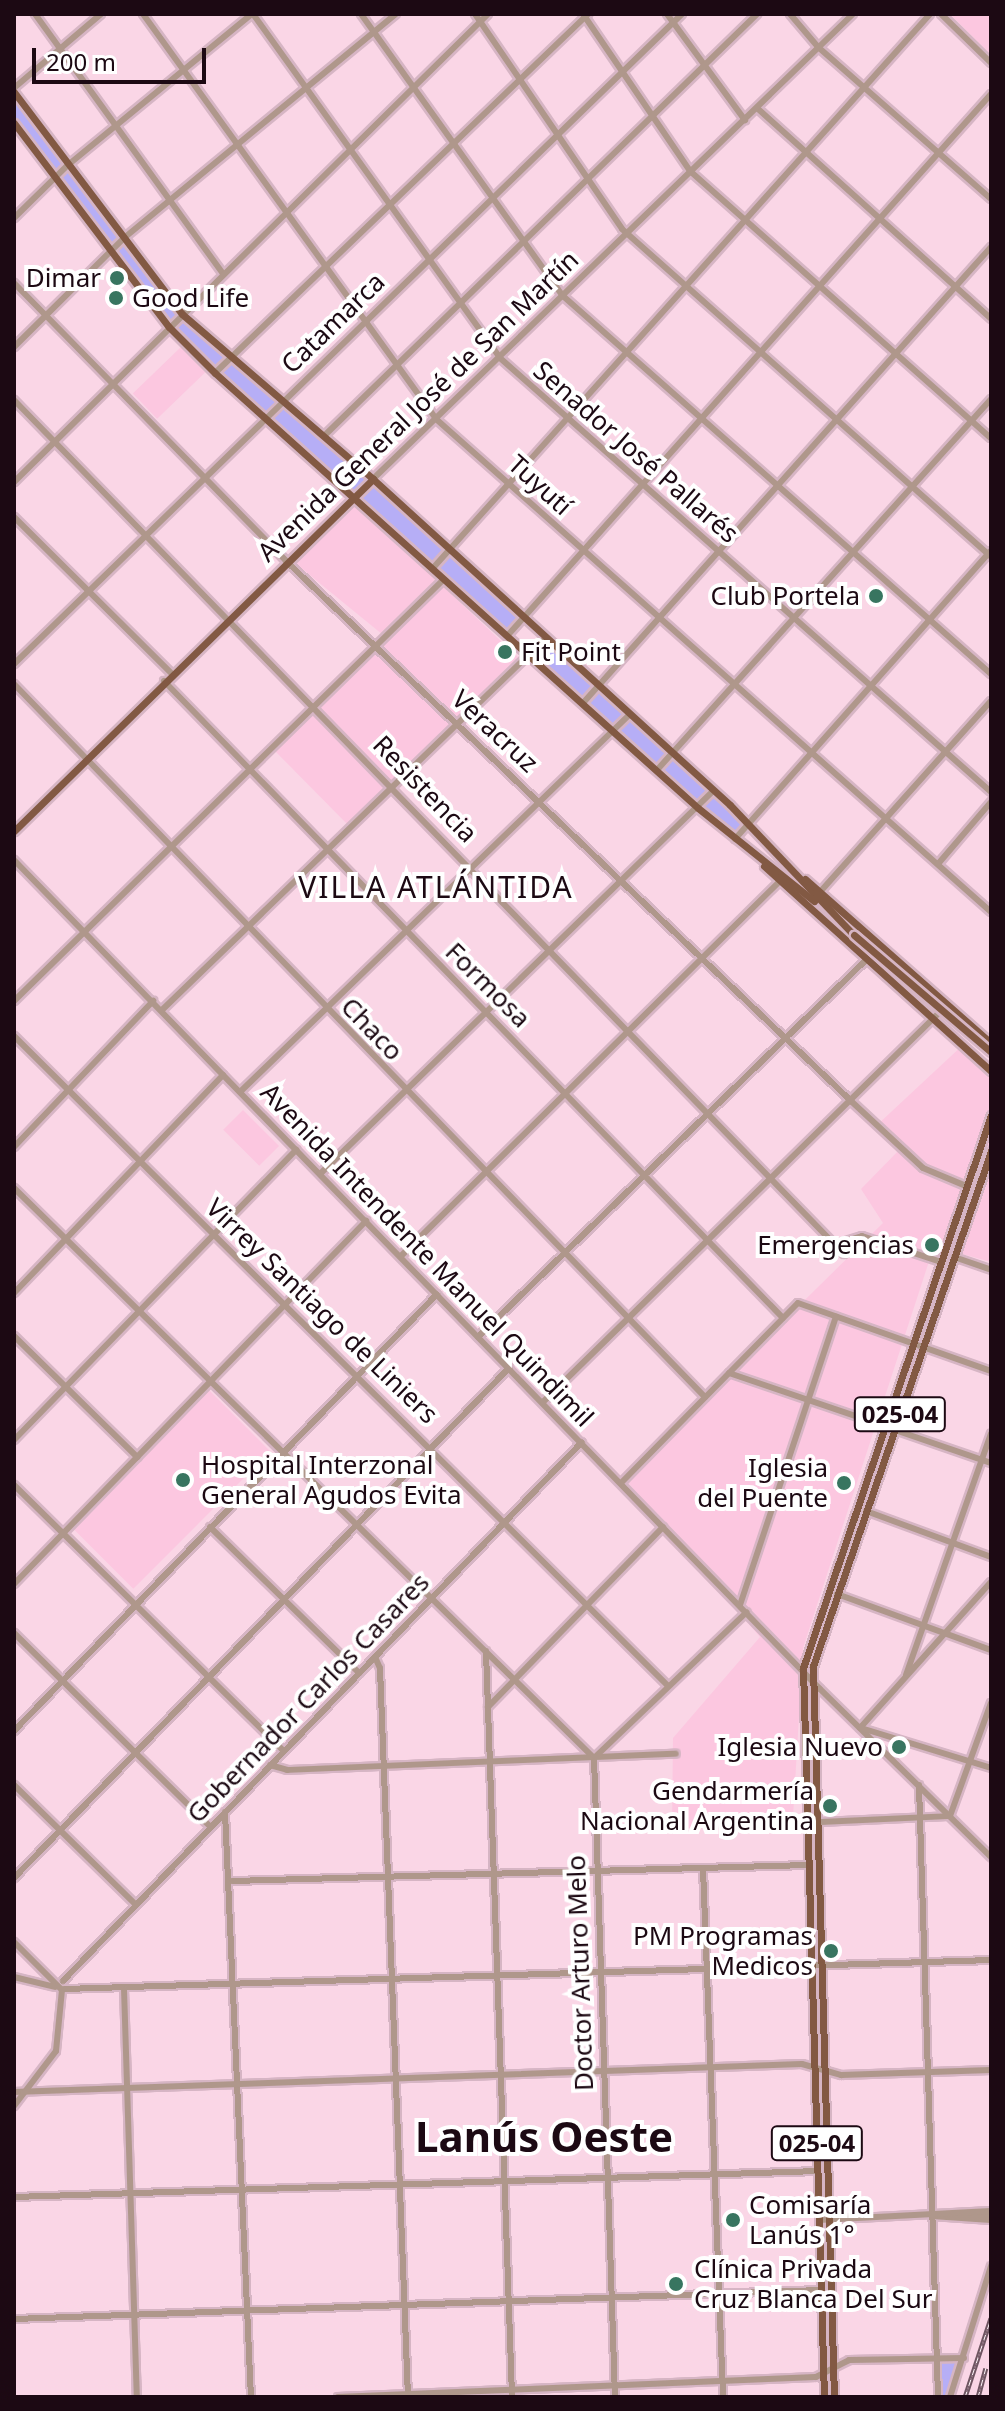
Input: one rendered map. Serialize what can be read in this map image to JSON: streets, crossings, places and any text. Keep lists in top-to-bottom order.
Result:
{
  "streets": {
    "main road": ["Avenida General José de San Martín", "025-04"],
    "street": [
      "Catamarca",
      "Senador José Pallarés",
      "Tuyutí",
      "Veracruz",
      "Resistencia",
      "Formosa",
      "Chaco",
      "Avenida Intendente Manuel Quindimil",
      "Virrey Santiago de Liniers",
      "Gobernador Carlos Casares",
      "Doctor Arturo Melo"
    ]
  },
  "crossings": [
    ["Catamarca", "Senador José Pallarés"],
    ["Catamarca", "Tuyutí"],
    ["Catamarca", "Veracruz"],
    ["Catamarca", "Resistencia"],
    ["Avenida General José de San Martín", "Senador José Pallarés"],
    ["Avenida General José de San Martín", "Tuyutí"],
    ["Avenida General José de San Martín", "Veracruz"],
    ["Avenida General José de San Martín", "Resistencia"],
    ["Avenida General José de San Martín", "Formosa"],
    ["Avenida General José de San Martín", "Chaco"],
    ["Veracruz", "025-04"],
    ["Avenida Intendente Manuel Quindimil", "025-04"],
    ["Avenida Intendente Manuel Quindimil", "Gobernador Carlos Casares"],
    ["Virrey Santiago de Liniers", "Gobernador Carlos Casares"]
  ],
  "districts": ["VILLA ATLÁNTIDA", "Lanús Oeste"],
  "places": [
    "Dimar",
    "Good Life",
    "Club Portela",
    "Fit Point",
    "Emergencias",
    "Hospital Interzonal General Agudos Evita",
    "Iglesia del Puente",
    "Iglesia Nuevo",
    "Gendarmería Nacional Argentina",
    "PM Programas Medicos",
    "Comisaría Lanús 1°",
    "Clínica Privada Cruz Blanca Del Sur"
  ],
  "scale_bar": "200 m"
}
